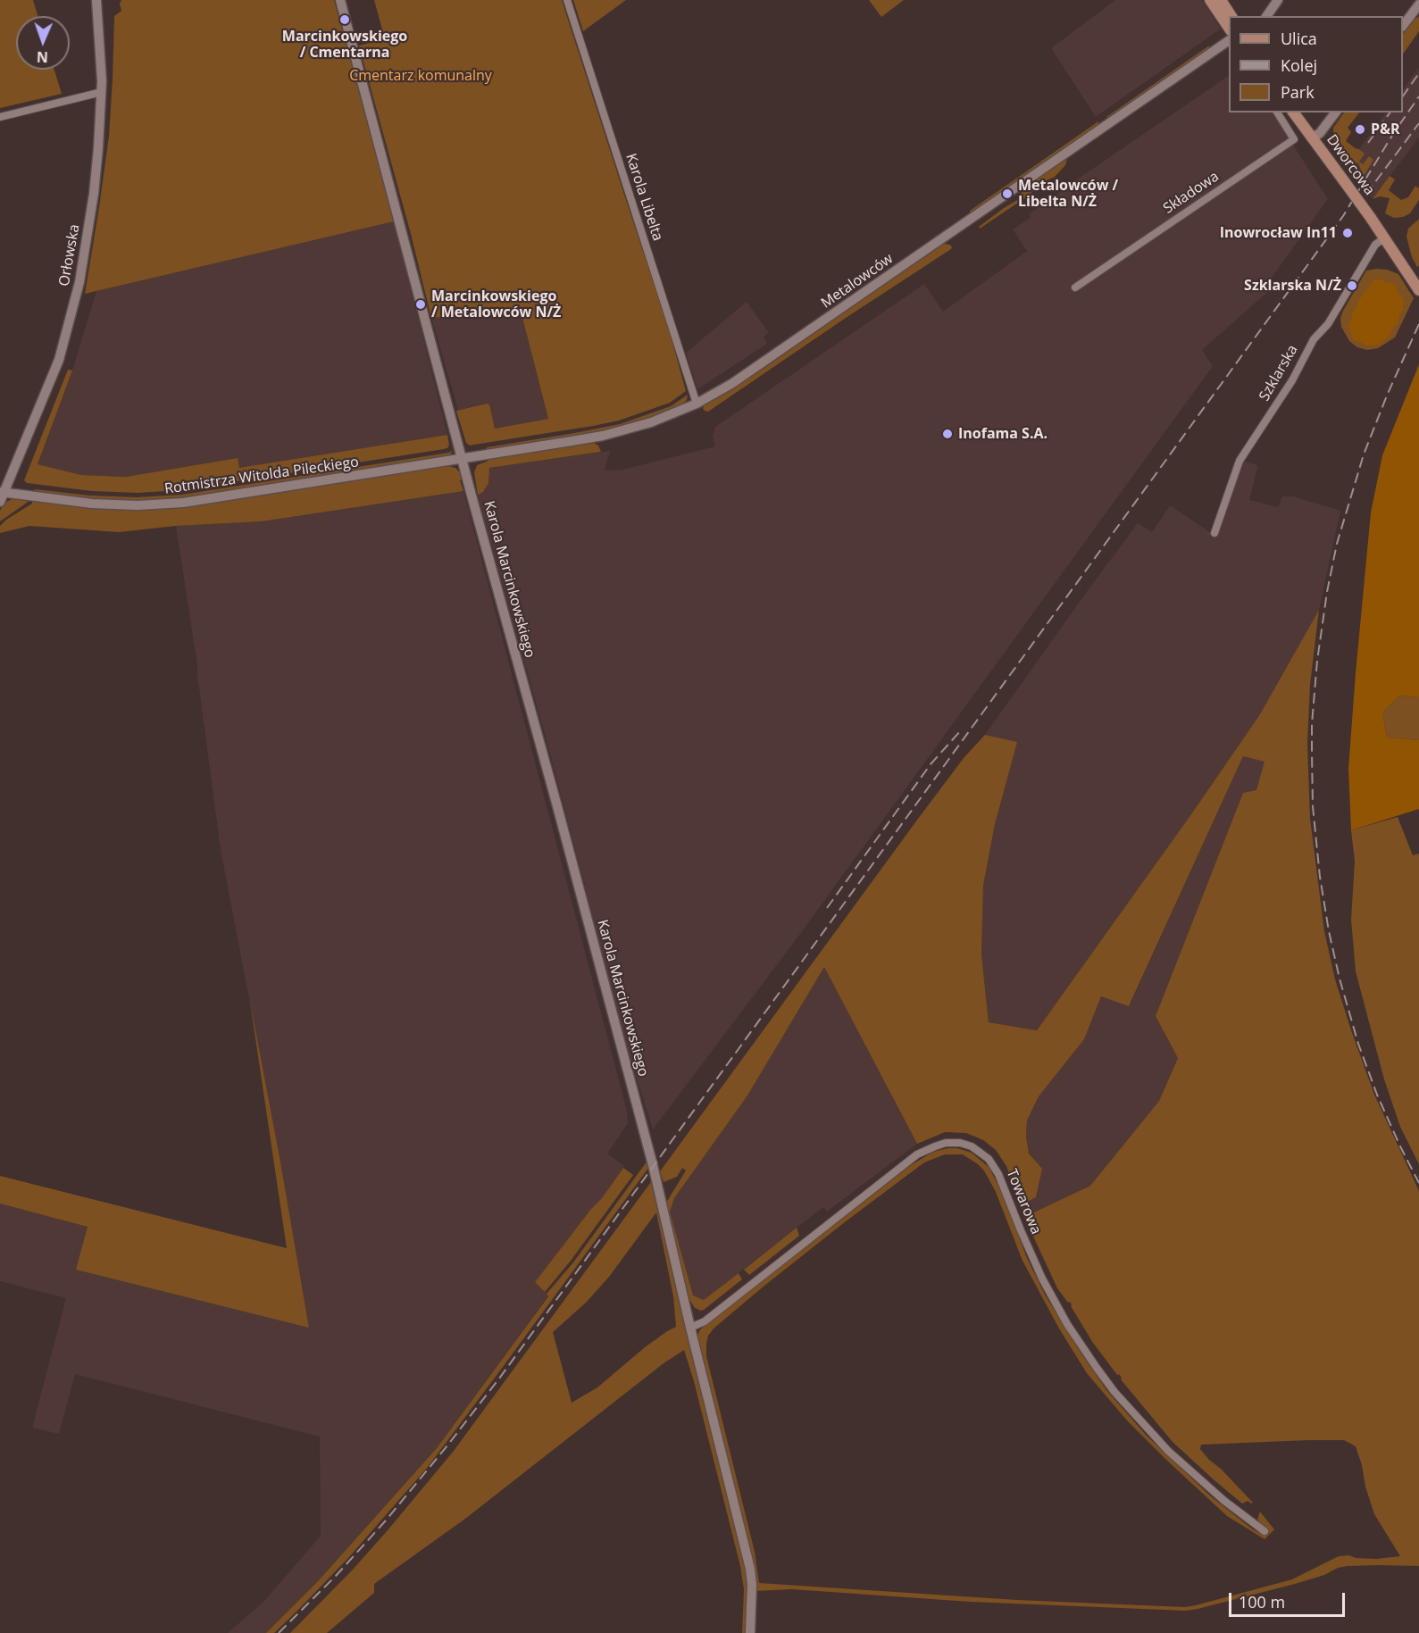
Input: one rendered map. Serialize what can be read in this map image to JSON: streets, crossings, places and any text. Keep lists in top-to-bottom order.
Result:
{
  "streets": {
    "main road": ["Dworcowa"],
    "street": [
      "Składowa",
      "Karola Libelta",
      "Orłowska",
      "Metalowców",
      "Szklarska",
      "Rotmistrza Witolda Pileckiego",
      "Karola Marcinkowskiego",
      "Towarowa"
    ]
  },
  "crossings": [
    ["Dworcowa", "Szklarska"],
    ["Karola Libelta", "Metalowców"],
    ["Orłowska", "Rotmistrza Witolda Pileckiego"],
    ["Metalowców", "Rotmistrza Witolda Pileckiego"],
    ["Metalowców", "Karola Marcinkowskiego"],
    ["Rotmistrza Witolda Pileckiego", "Karola Marcinkowskiego"],
    ["Karola Marcinkowskiego", "Towarowa"]
  ],
  "parks": ["Cmentarz komunalny"],
  "places": [
    "Marcinkowskiego / Cmentarna",
    "P&R",
    "Metalowców / Libelta N/Ż",
    "Inowrocław In11",
    "Szklarska N/Ż",
    "Marcinkowskiego / Metalowców N/Ż",
    "Inofama S.A."
  ],
  "legend": ["Ulica", "Kolej", "Park"],
  "scale_bar": "100 m",
  "north": "bottom"
}
